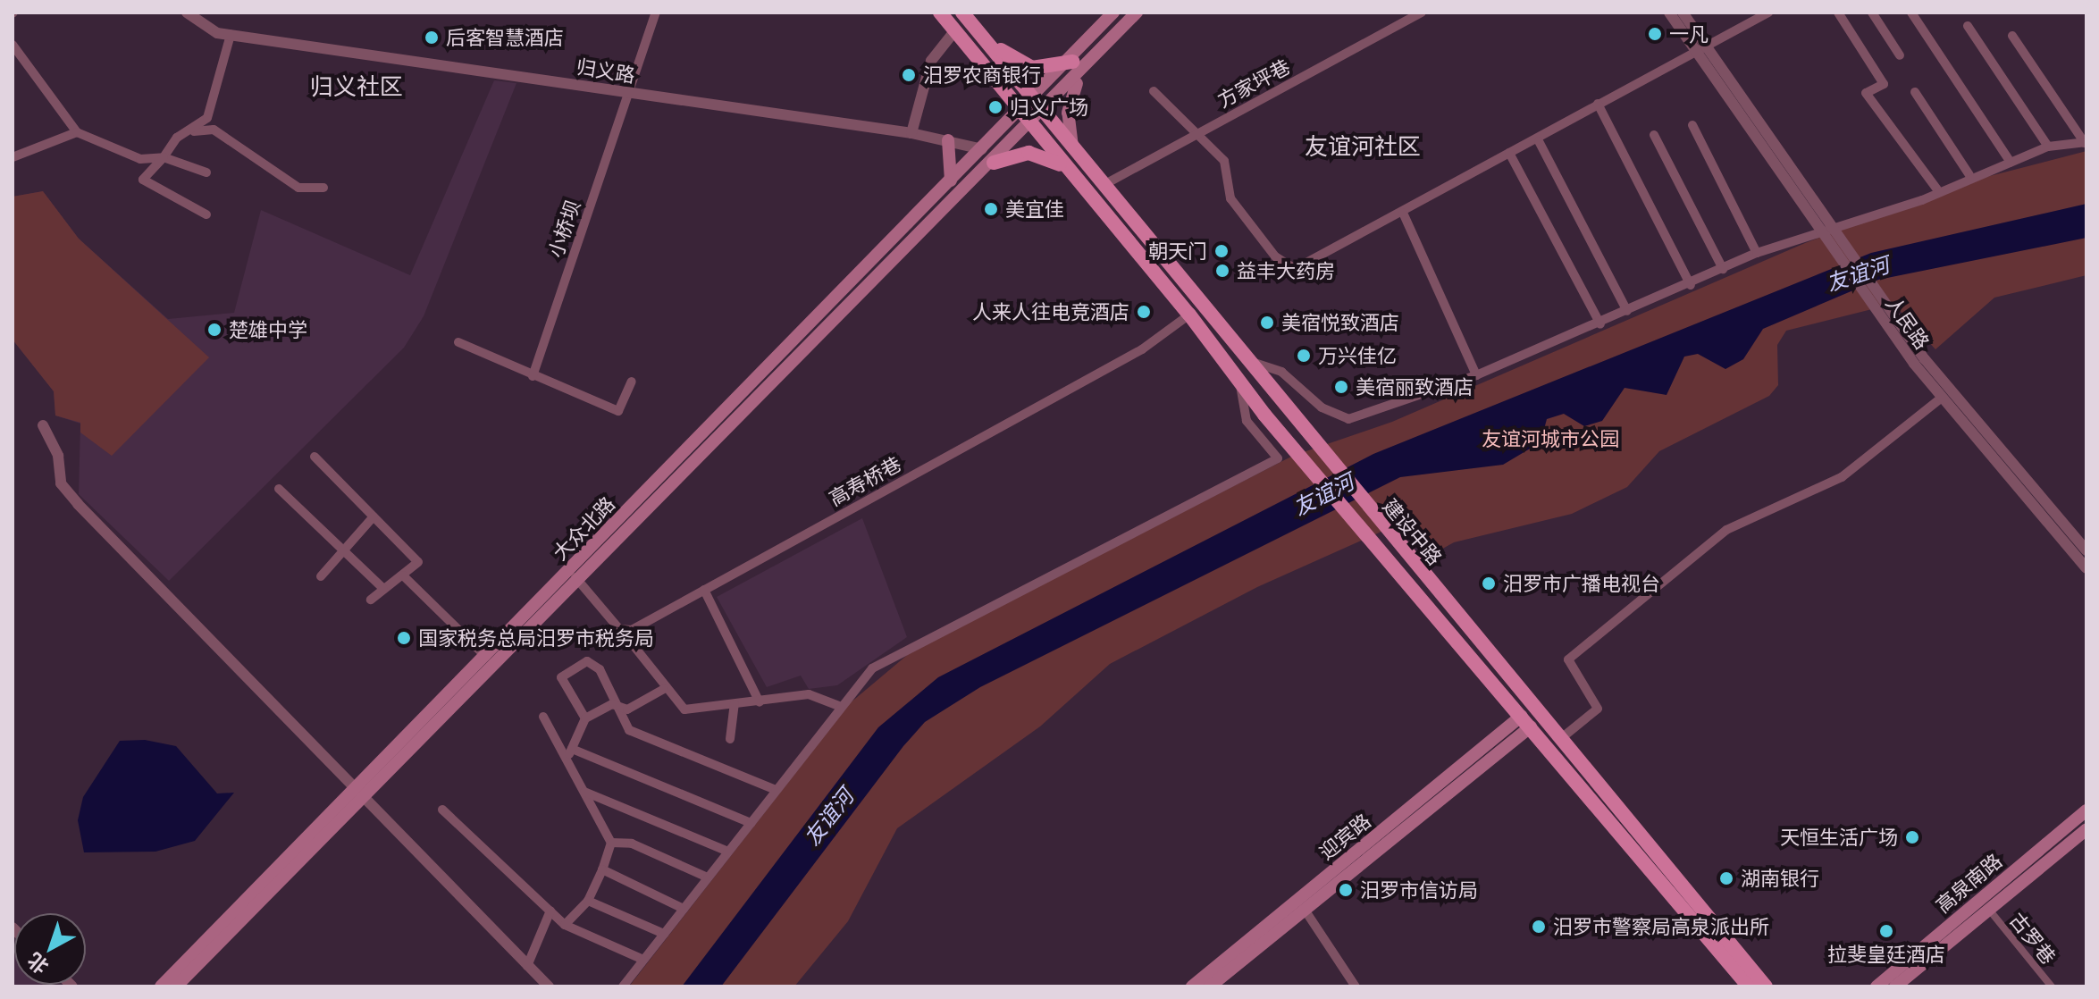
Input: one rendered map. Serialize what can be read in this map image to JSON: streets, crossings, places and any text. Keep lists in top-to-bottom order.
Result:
{
  "streets": {
    "main road": [
      "大众北路",
      "建设中路",
      "迎宾路",
      "高泉南路"
    ],
    "street": [
      "归义路",
      "方家坪巷",
      "小桥坝",
      "人民路",
      "高寿桥巷",
      "古罗巷"
    ]
  },
  "crossings": [
    ["归义路", "小桥坝"],
    ["方家坪巷", "建设中路"],
    ["高寿桥巷", "建设中路"],
    ["大众北路", "建设中路"],
    ["建设中路", "迎宾路"],
    ["高泉南路", "古罗巷"]
  ],
  "districts": ["归义社区", "友谊河社区"],
  "water": ["友谊河"],
  "parks": ["友谊河城市公园"],
  "places": [
    "一凡",
    "后客智慧酒店",
    "汨罗农商银行",
    "归义广场",
    "美宜佳",
    "朝天门",
    "益丰大药房",
    "人来人往电竞酒店",
    "美宿悦致酒店",
    "楚雄中学",
    "万兴佳亿",
    "美宿丽致酒店",
    "汨罗市广播电视台",
    "国家税务总局汨罗市税务局",
    "天恒生活广场",
    "湖南银行",
    "汨罗市信访局",
    "汨罗市警察局高泉派出所",
    "拉斐皇廷酒店"
  ],
  "north": "bottom left"
}
